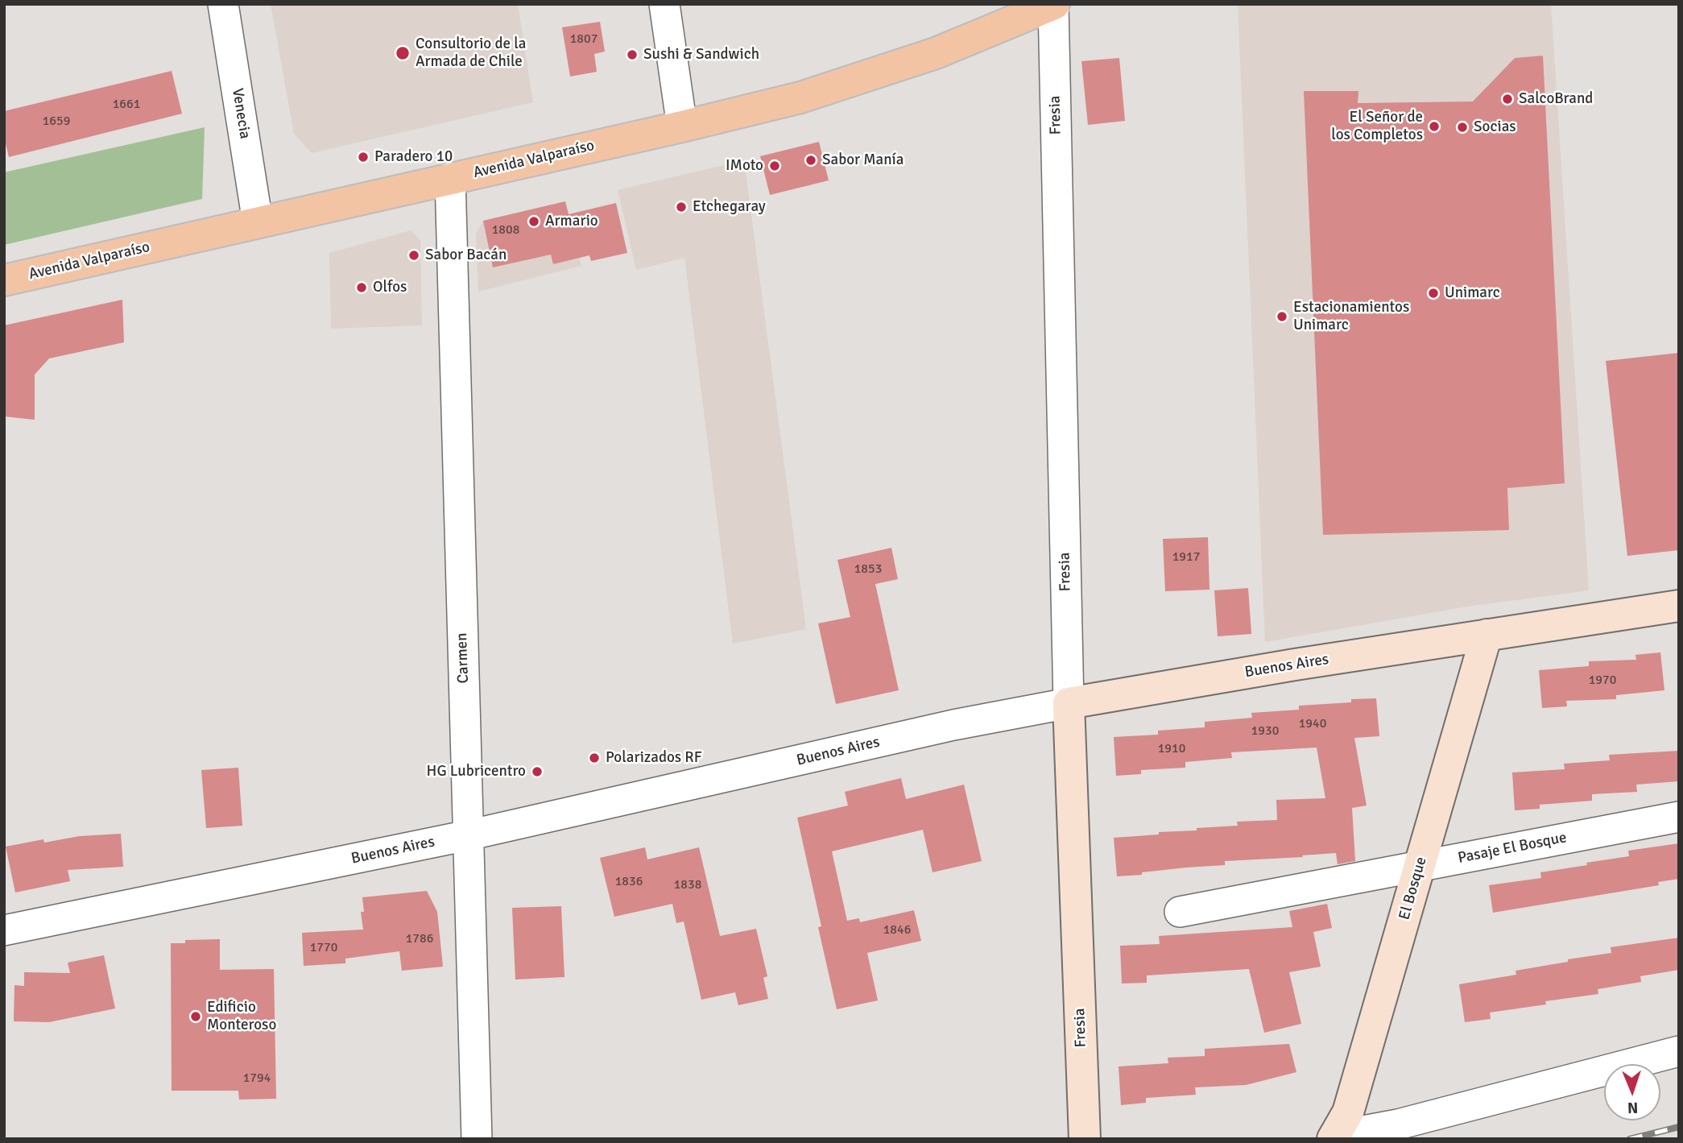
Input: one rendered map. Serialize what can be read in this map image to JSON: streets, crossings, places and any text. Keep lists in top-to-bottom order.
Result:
{
  "streets": {
    "main road": [
      "Fresia",
      "Avenida Valparaíso",
      "Buenos Aires",
      "El Bosque"
    ],
    "street": ["Venecia", "Carmen", "Pasaje El Bosque"]
  },
  "crossings": [
    ["Venecia", "Avenida Valparaíso"],
    ["Fresia", "Avenida Valparaíso"],
    ["Fresia", "Buenos Aires"],
    ["Avenida Valparaíso", "Carmen"],
    ["Carmen", "Buenos Aires"],
    ["Buenos Aires", "El Bosque"],
    ["Pasaje El Bosque", "El Bosque"]
  ],
  "places": [
    "Consultorio de la Armada de Chile",
    "Sushi & Sandwich",
    "SalcoBrand",
    "El Señor de los Completos",
    "Socias",
    "Paradero 10",
    "Sabor Manía",
    "IMoto",
    "Etchegaray",
    "Armario",
    "Sabor Bacán",
    "Olfos",
    "Unimarc",
    "Estacionamientos Unimarc",
    "Polarizados RF",
    "HG Lubricentro",
    "Edificio Monteroso"
  ],
  "house_numbers": [
    "1807",
    "1661",
    "1659",
    "1808",
    "1917",
    "1853",
    "1970",
    "1940",
    "1930",
    "1910",
    "1836",
    "1838",
    "1846",
    "1786",
    "1770",
    "1794"
  ],
  "north": "bottom"
}
